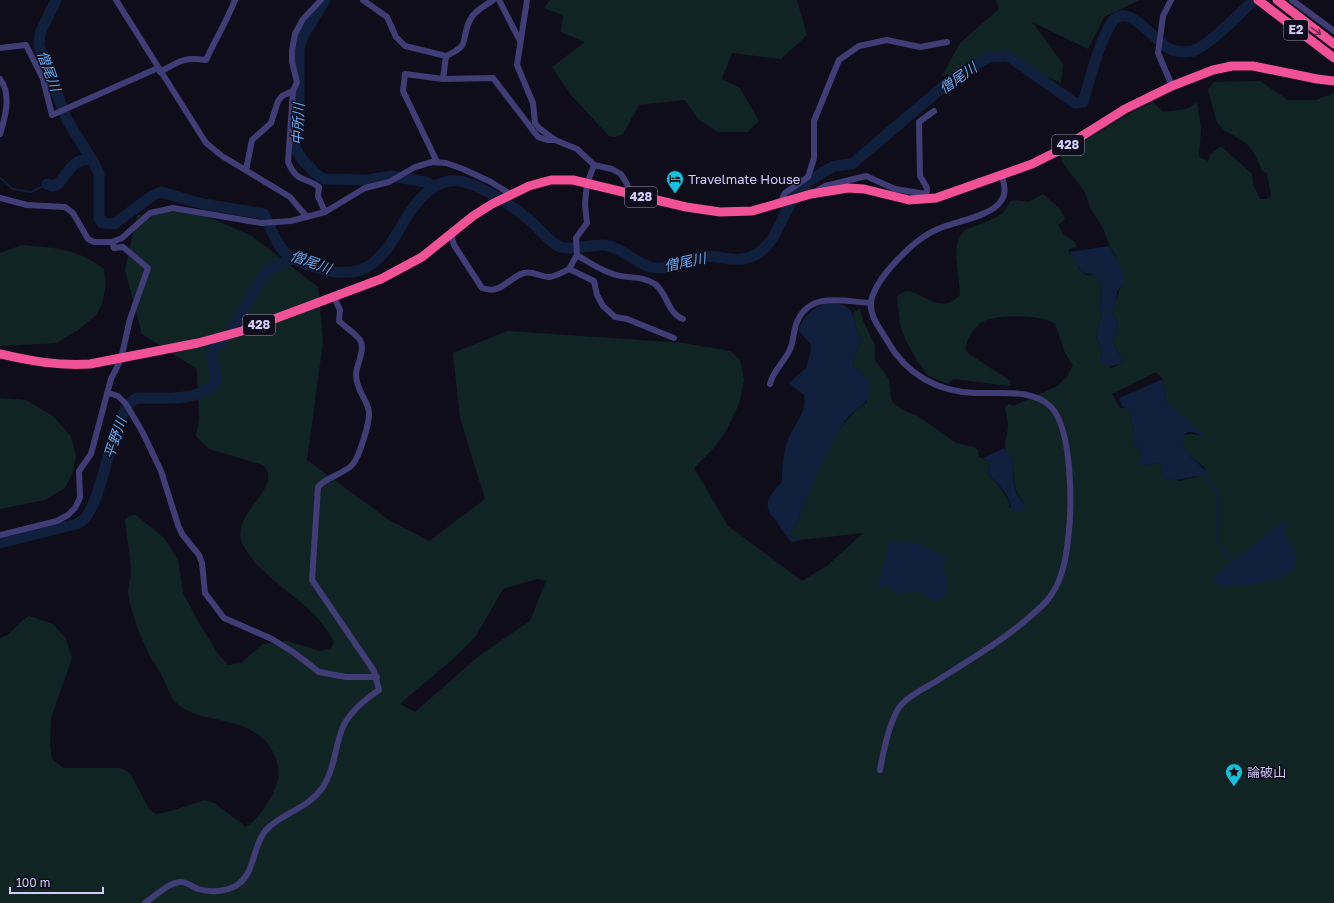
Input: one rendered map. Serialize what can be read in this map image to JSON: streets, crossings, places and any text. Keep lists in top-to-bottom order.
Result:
{
  "streets": {
    "highway": ["E2", "428"]
  },
  "water": ["僧尾川", "中所川", "平野川"],
  "places": {
    "hotel": ["Travelmate House"],
    "place": ["論破山"]
  },
  "scale_bar": "100 m"
}
